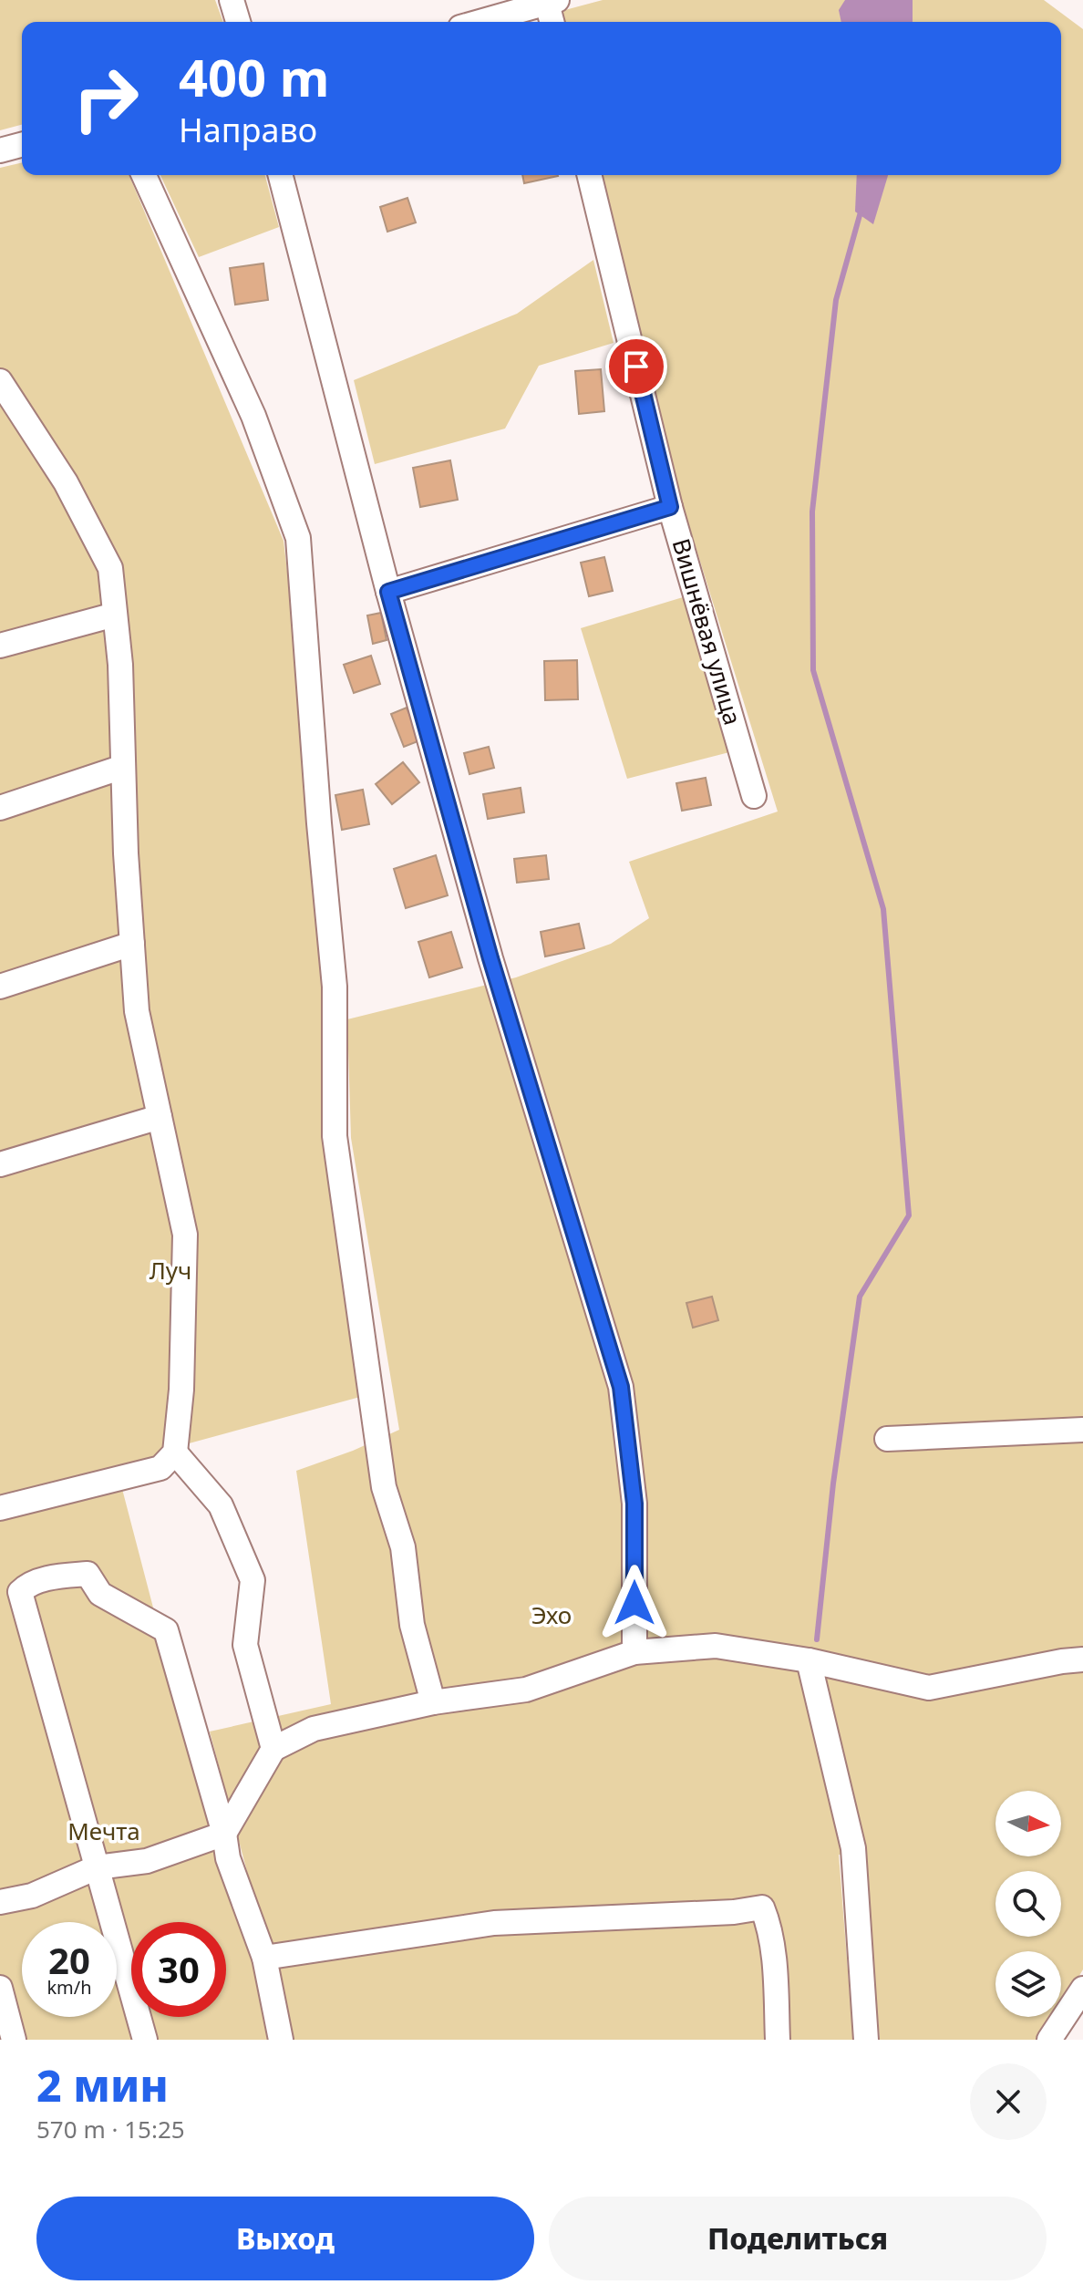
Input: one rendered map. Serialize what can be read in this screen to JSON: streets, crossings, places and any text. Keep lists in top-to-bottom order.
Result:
{
  "streets": {
    "street": ["Вишнёвая улица"]
  },
  "parks": ["Луч", "Эхо", "Мечта"],
  "north": "right",
  "page": {
    "turn": ["400 m", "Направо"],
    "speed": "20 km/h",
    "limit": "30",
    "heading": ["2 мин", "570 m · 15:25"],
    "buttons": ["Выход", "Поделиться"]
  }
}
